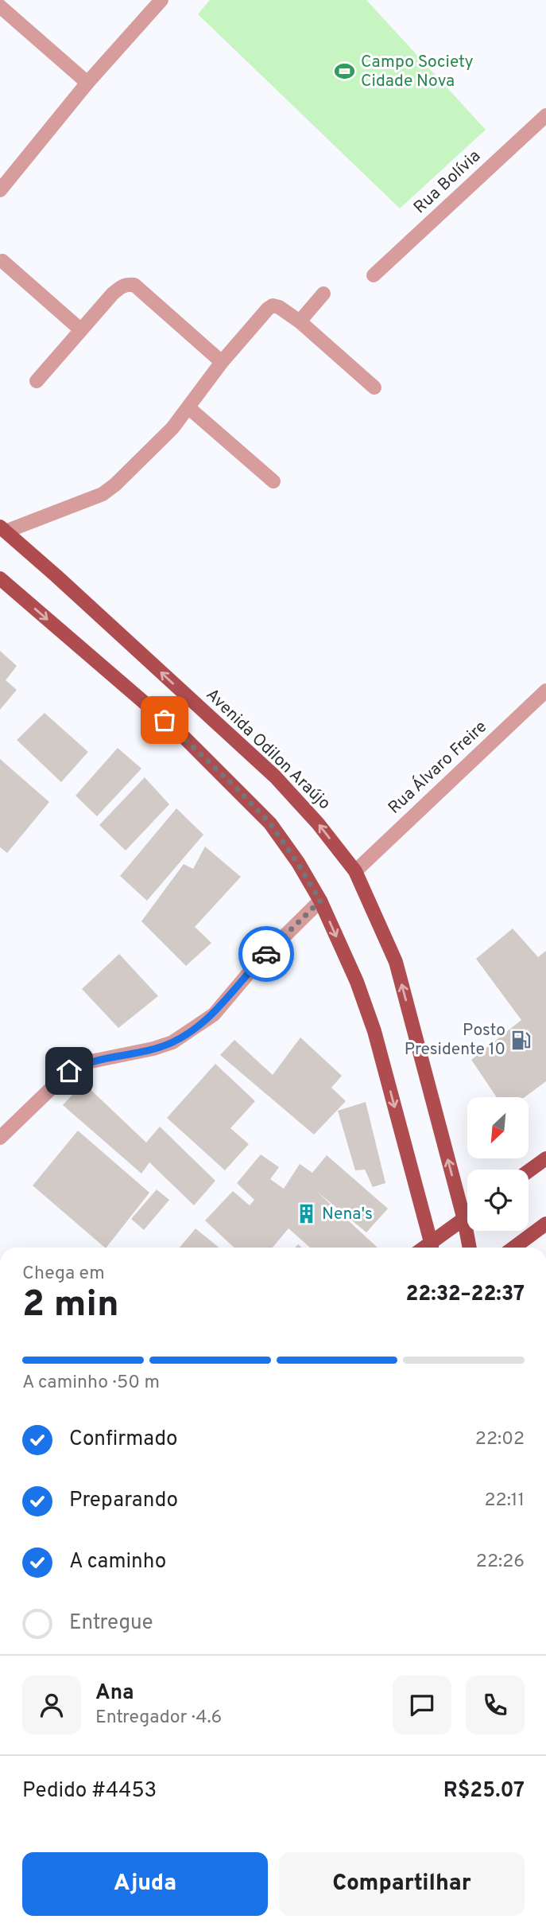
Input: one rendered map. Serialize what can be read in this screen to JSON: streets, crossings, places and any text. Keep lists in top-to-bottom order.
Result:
{
  "streets": {
    "main road": ["Avenida Odilon Araújo"],
    "street": ["Rua Bolívia", "Rua Álvaro Freire"]
  },
  "crossings": [
    ["Avenida Odilon Araújo", "Rua Álvaro Freire"]
  ],
  "places": {
    "sports": ["Campo Society Cidade Nova"],
    "fuel station": ["Posto Presidente 10"],
    "building": ["Nena's"]
  },
  "north": "bottom left",
  "page": {
    "heading": ["2 min", "Chega em", "22:32–22:37"],
    "panel": [
      "Ana",
      "Entregador · 4.6",
      "Pedido #4453",
      "R$25.07"
    ],
    "bar": "A caminho · 50 m",
    "list": [
      ["Confirmado", "22:02"],
      ["Preparando", "22:11"],
      ["A caminho", "22:26"],
      "Entregue"
    ],
    "buttons": ["Ajuda", "Compartilhar"]
  }
}
